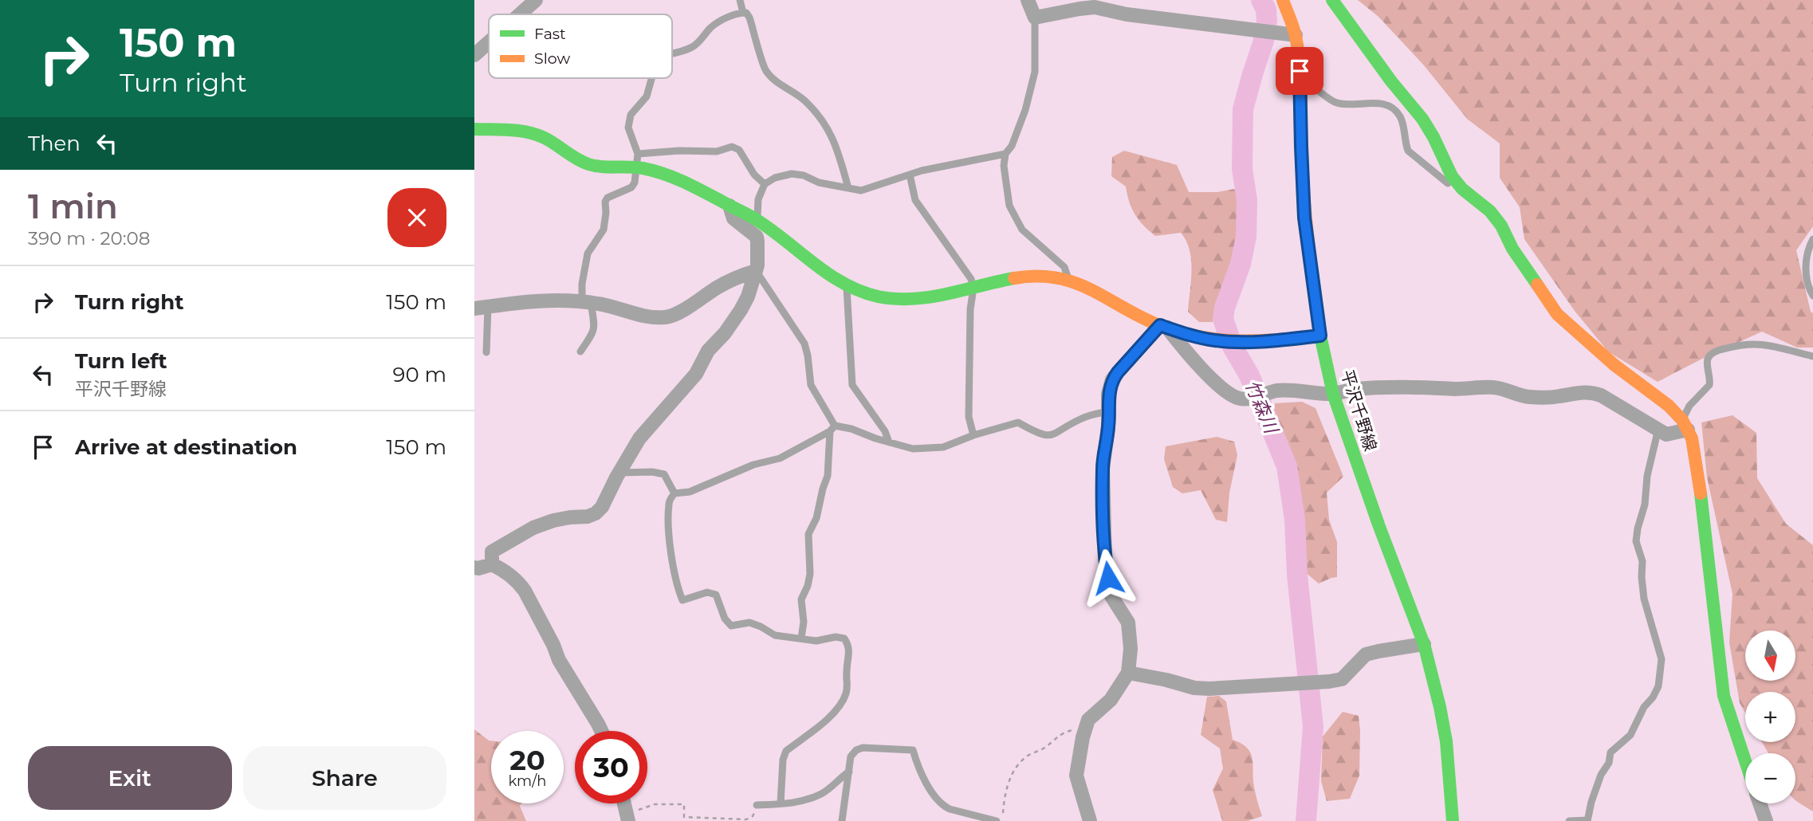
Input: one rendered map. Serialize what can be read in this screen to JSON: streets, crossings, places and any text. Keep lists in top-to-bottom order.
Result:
{
  "streets": {
    "street": ["平沢千野線"]
  },
  "water": ["竹森川"],
  "legend": ["Fast", "Slow"],
  "north": "bottom",
  "page": {
    "turn": ["150 m", "Turn right"],
    "then": "Then",
    "heading": ["1 min", "390 m · 20:08"],
    "list": [
      {
        "name": "Turn right",
        "value": "150 m"
      },
      {
        "name": "Turn left",
        "note": "平沢千野線",
        "value": "90 m"
      },
      {
        "name": "Arrive at destination",
        "value": "150 m"
      }
    ],
    "map_buttons": ["+", "−"],
    "speed": "20 km/h",
    "limit": "30",
    "buttons": ["Exit", "Share"]
  }
}
